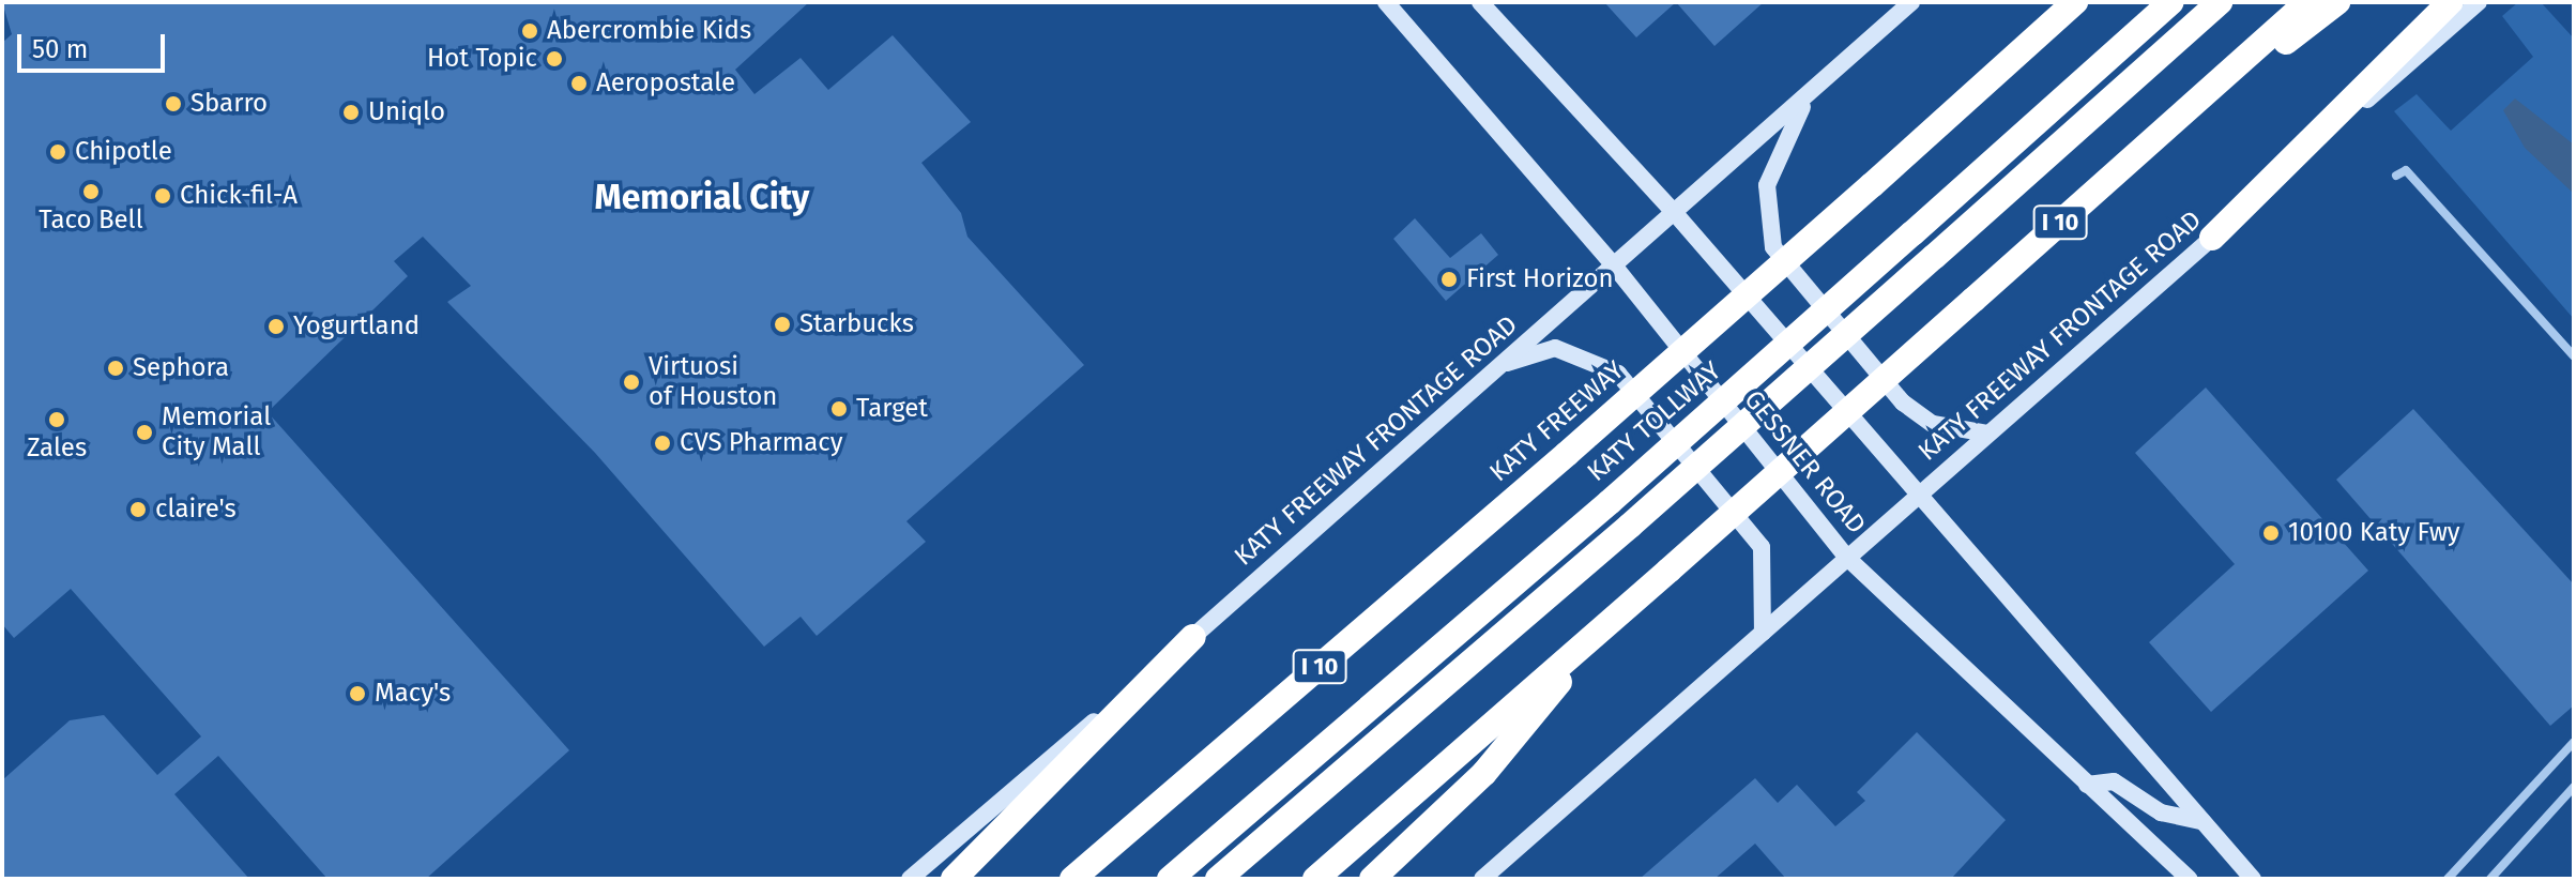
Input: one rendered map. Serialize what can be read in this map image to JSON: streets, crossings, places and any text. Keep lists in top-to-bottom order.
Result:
{
  "streets": {
    "highway": ["I 10", "KATY FREEWAY", "KATY TOLLWAY"],
    "main road": ["KATY FREEWAY FRONTAGE ROAD", "GESSNER ROAD"]
  },
  "crossings": [
    ["KATY FREEWAY FRONTAGE ROAD", "GESSNER ROAD"]
  ],
  "districts": ["Memorial City"],
  "places": [
    "Abercrombie Kids",
    "Hot Topic",
    "Aeropostale",
    "Sbarro",
    "Uniqlo",
    "Chipotle",
    "Taco Bell",
    "Chick-fil-A",
    "First Horizon",
    "Starbucks",
    "Yogurtland",
    "Sephora",
    "Virtuosi of Houston",
    "Target",
    "Zales",
    "Memorial City Mall",
    "CVS Pharmacy",
    "claire's",
    "10100 Katy Fwy",
    "Macy's"
  ],
  "scale_bar": "50 m"
}
